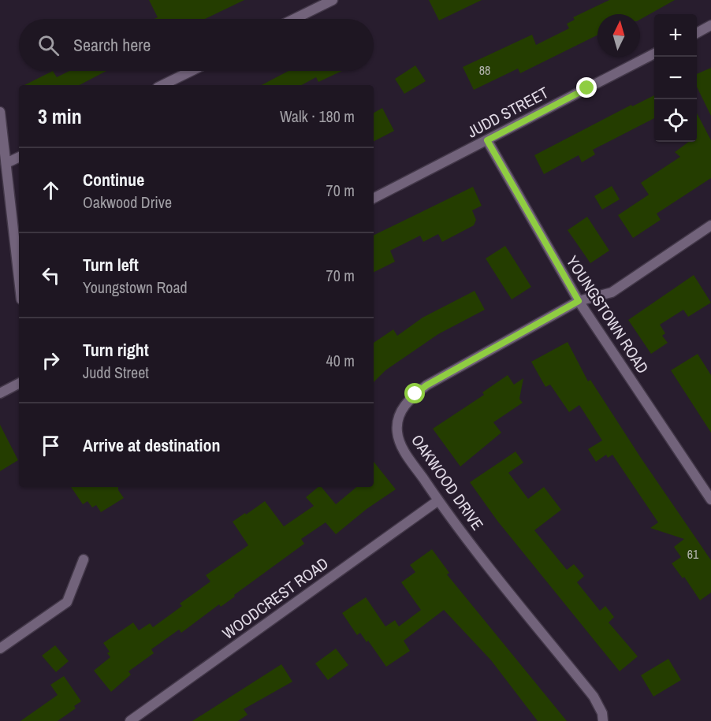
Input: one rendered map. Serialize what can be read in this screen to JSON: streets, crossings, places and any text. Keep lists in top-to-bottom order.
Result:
{
  "streets": {
    "street": [
      "JUDD STREET",
      "YOUNGSTOWN ROAD",
      "OAKWOOD DRIVE",
      "WOODCREST ROAD"
    ]
  },
  "crossings": [
    ["JUDD STREET", "YOUNGSTOWN ROAD"],
    ["YOUNGSTOWN ROAD", "OAKWOOD DRIVE"],
    ["OAKWOOD DRIVE", "WOODCREST ROAD"]
  ],
  "house_numbers": ["88", "61"],
  "north": "top",
  "page": {
    "map_buttons": ["+", "−"],
    "search": "Search here",
    "heading": ["3 min", "Walk · 180 m"],
    "list": [
      ["Continue", "Oakwood Drive", "70 m"],
      ["Turn left", "Youngstown Road", "70 m"],
      ["Turn right", "Judd Street", "40 m"],
      "Arrive at destination"
    ]
  }
}
